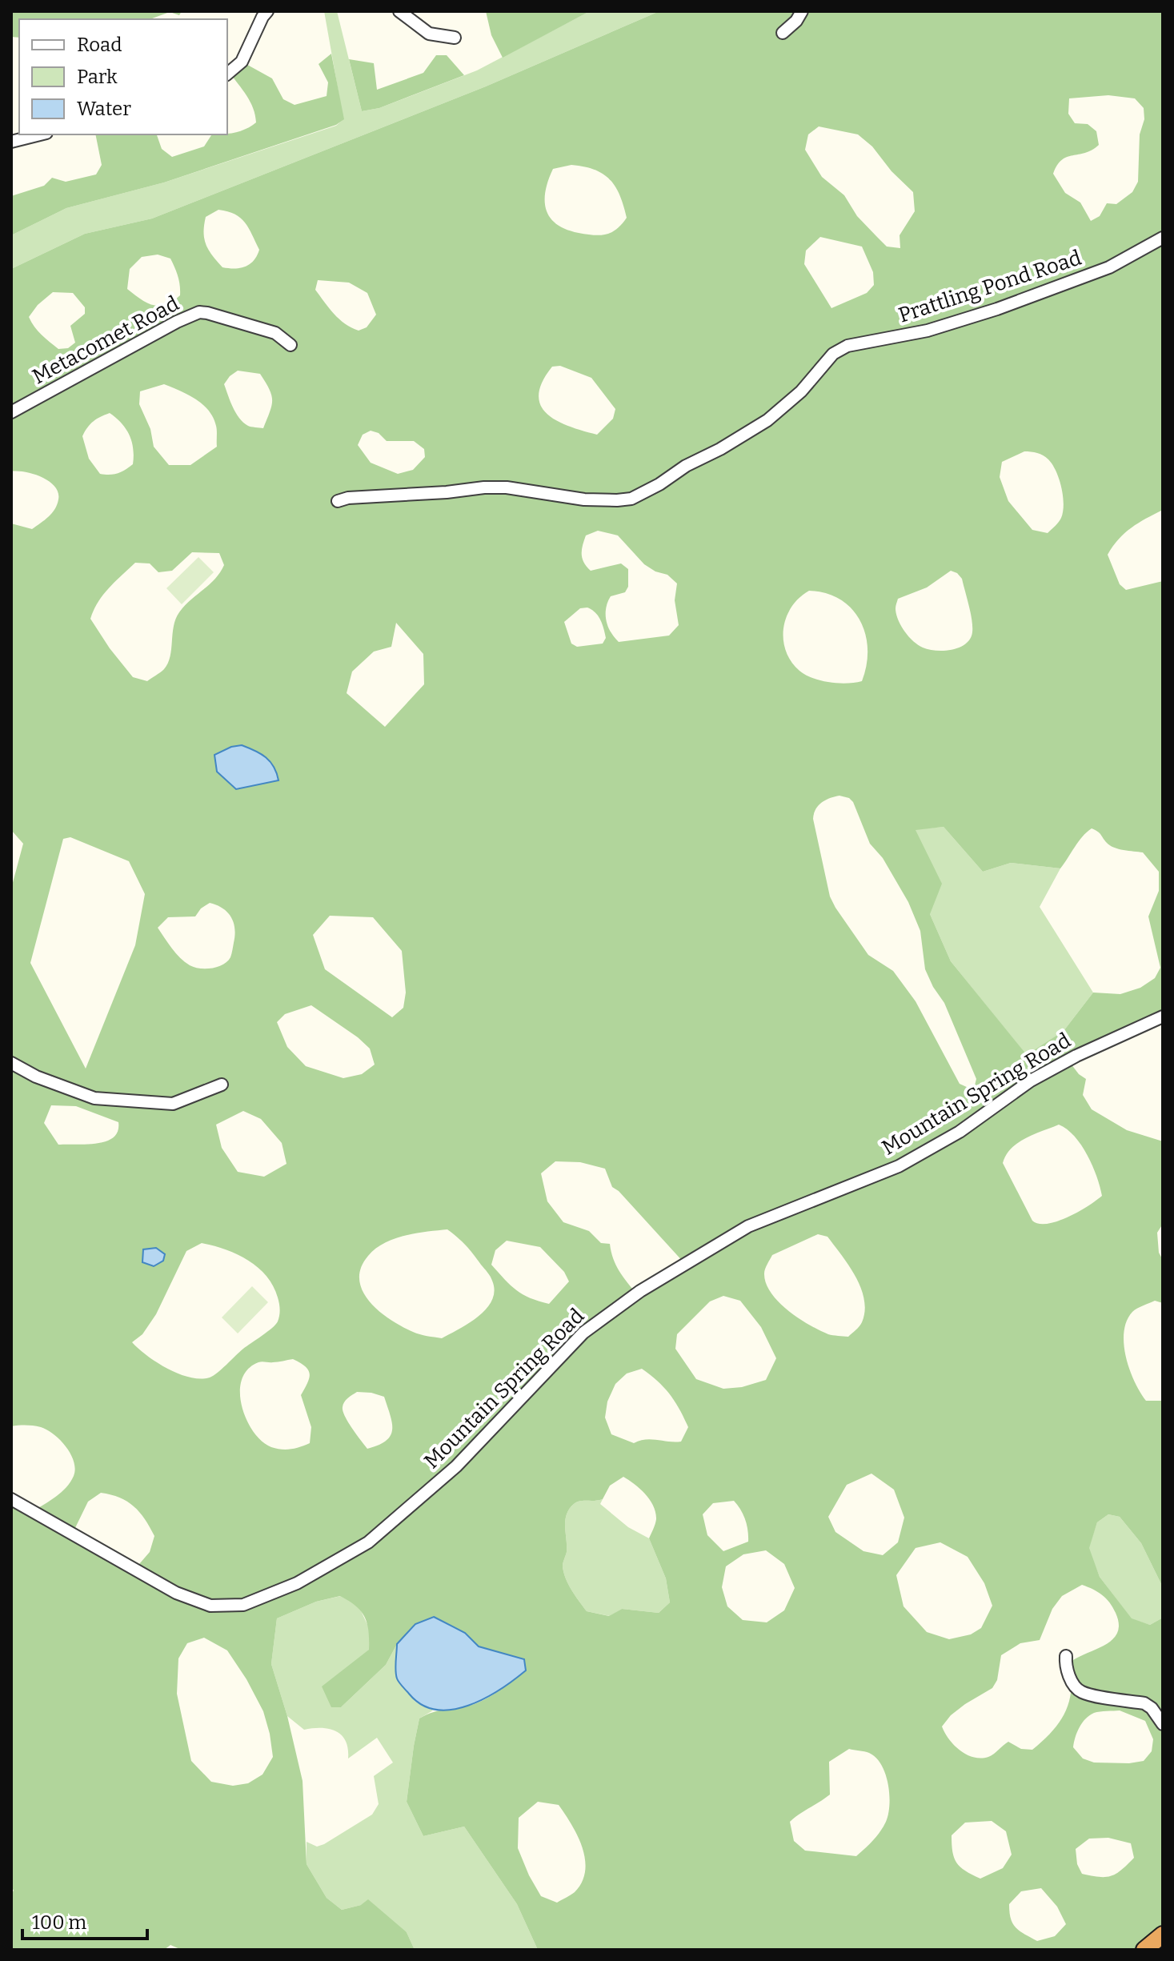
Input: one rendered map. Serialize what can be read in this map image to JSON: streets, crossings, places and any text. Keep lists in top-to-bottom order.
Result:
{
  "streets": {
    "street": ["Prattling Pond Road", "Metacomet Road", "Mountain Spring Road"]
  },
  "legend": ["Road", "Park", "Water"],
  "scale_bar": "100 m"
}
